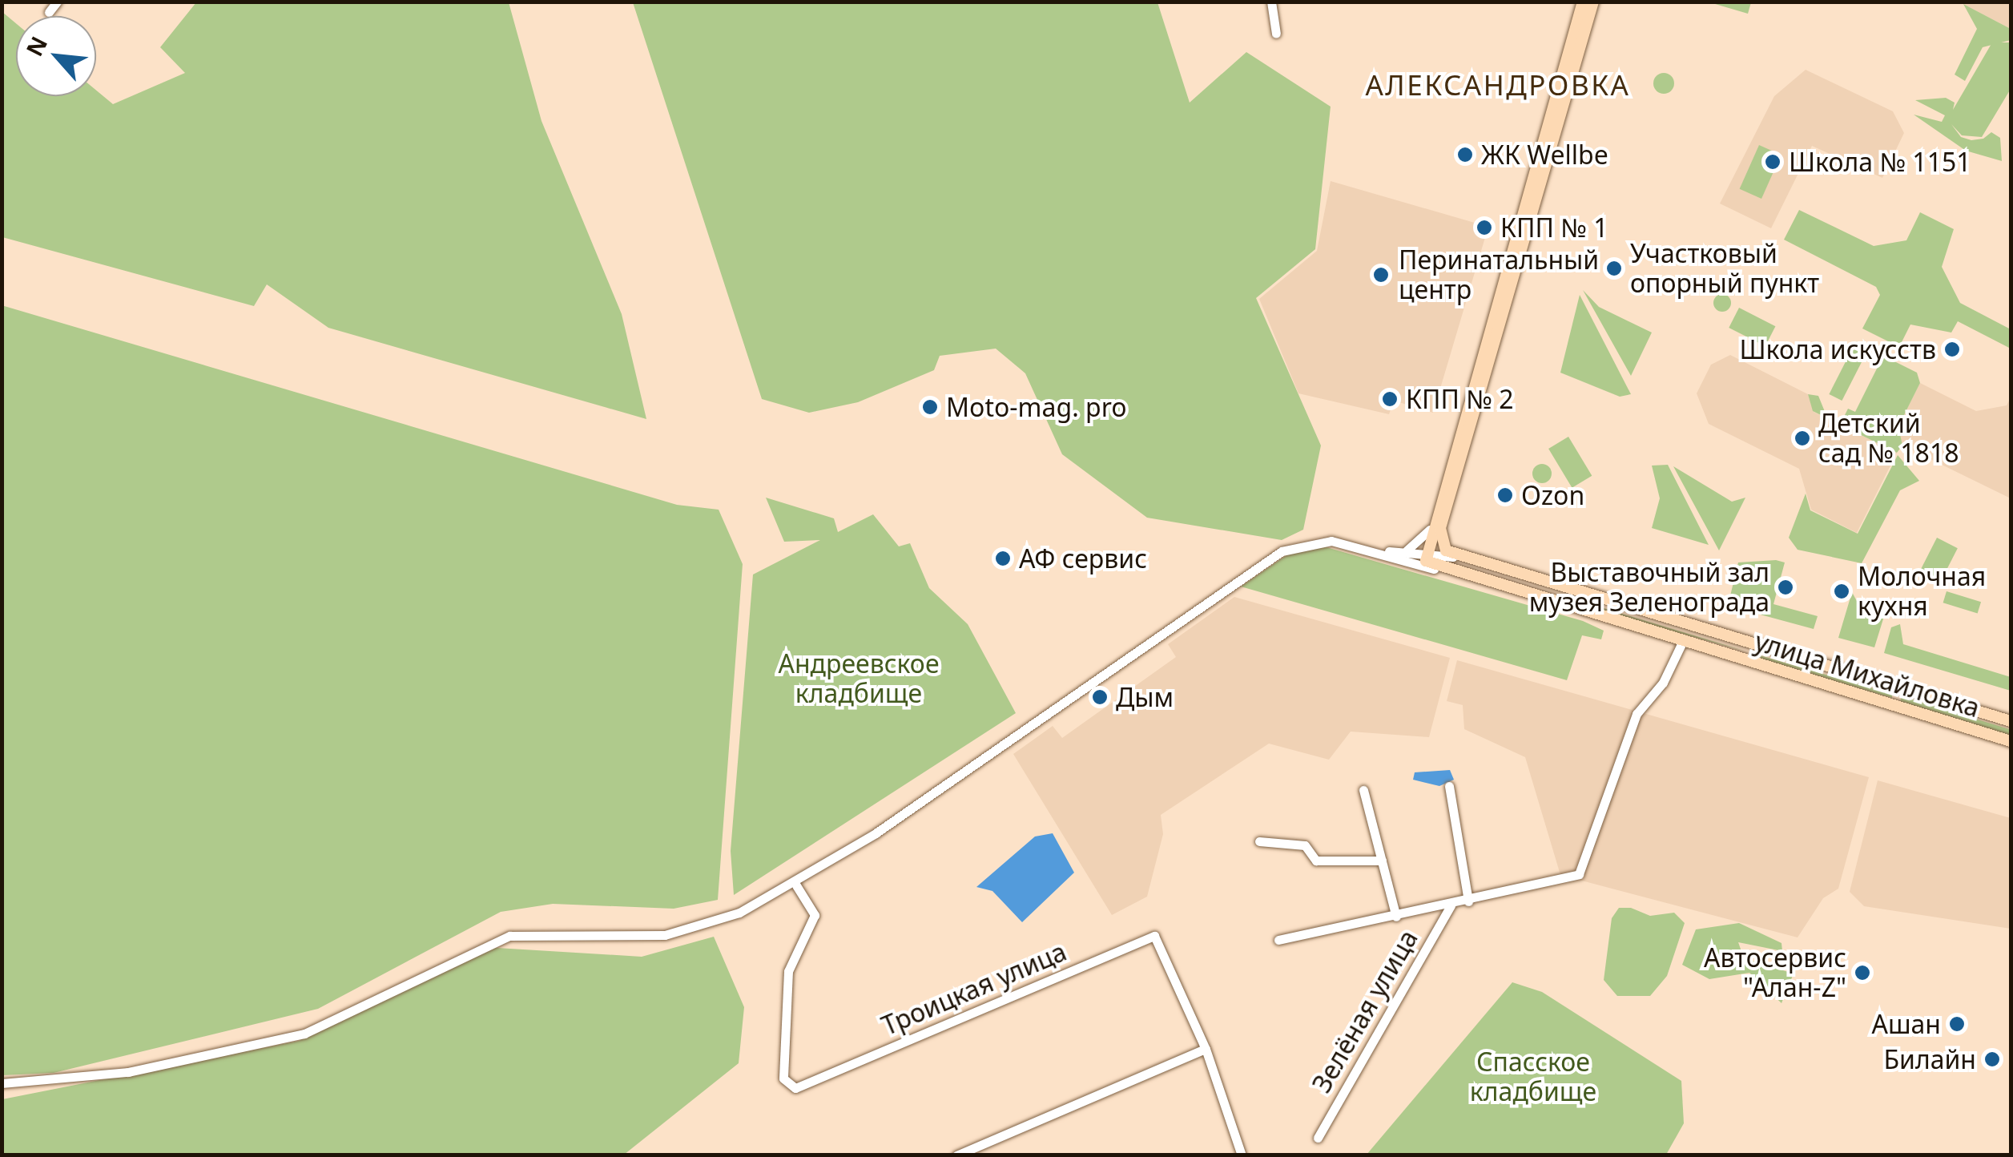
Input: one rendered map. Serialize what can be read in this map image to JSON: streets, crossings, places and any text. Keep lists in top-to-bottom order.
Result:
{
  "streets": {
    "main road": ["улица Михайловка"],
    "street": ["Троицкая улица", "Зелёная улица"]
  },
  "districts": ["АЛЕКСАНДРОВКА"],
  "parks": ["Андреевское кладбище", "Спасское кладбище"],
  "places": [
    "ЖК Wellbe",
    "Школа № 1151",
    "КПП № 1",
    "Участковый опорный пункт",
    "Перинатальный центр",
    "Школа искусств",
    "КПП № 2",
    "Moto-mag. pro",
    "Детский сад № 1818",
    "Ozon",
    "АФ сервис",
    "Выставочный зал музея Зеленограда",
    "Молочная кухня",
    "Дым",
    "Автосервис \"Алан-Z\"",
    "Ашан",
    "Билайн"
  ],
  "north": "top left"
}
